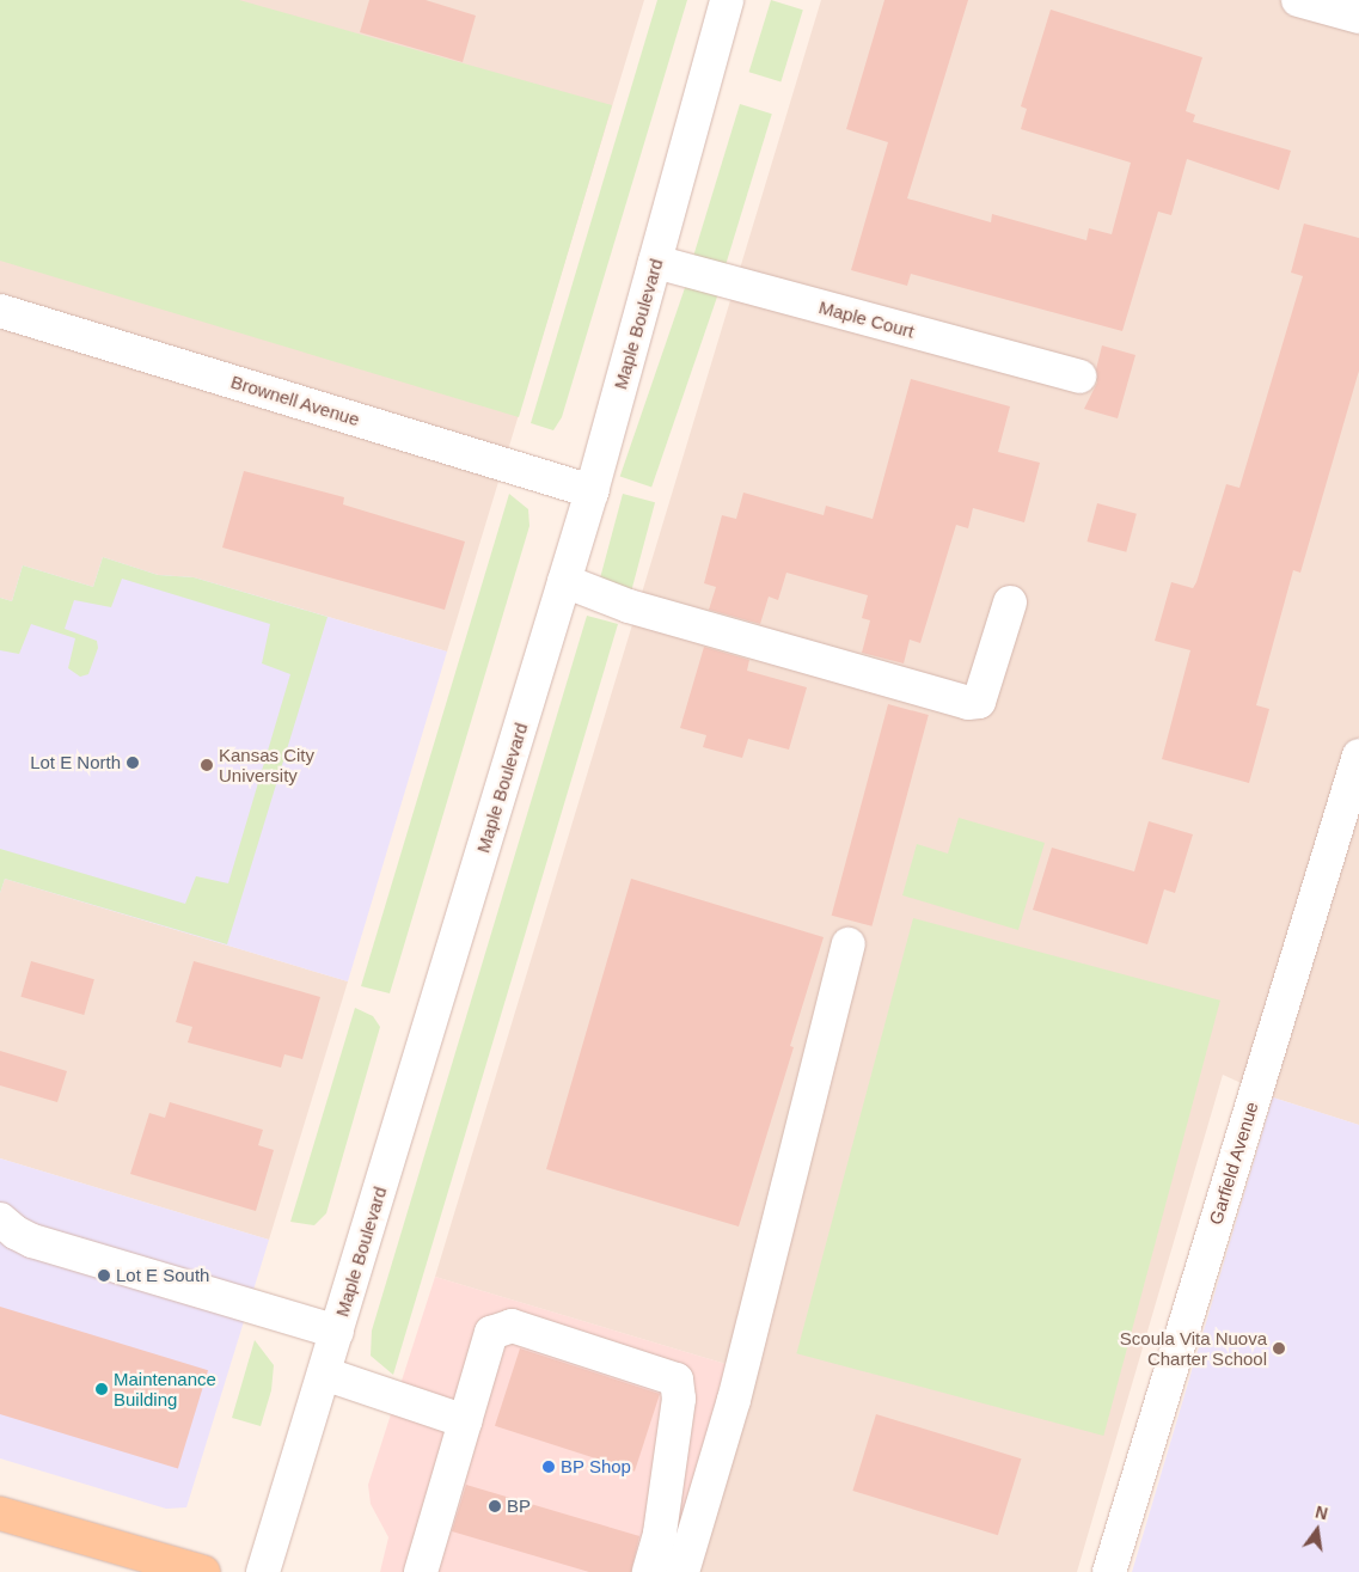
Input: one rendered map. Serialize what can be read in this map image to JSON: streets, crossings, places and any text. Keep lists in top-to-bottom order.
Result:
{
  "streets": {
    "street": [
      "Maple Court",
      "Maple Boulevard",
      "Brownell Avenue",
      "Garfield Avenue"
    ]
  },
  "crossings": [
    ["Maple Court", "Maple Boulevard"],
    ["Maple Boulevard", "Brownell Avenue"]
  ],
  "places": [
    "Lot E North",
    "Kansas City University",
    "Lot E South",
    "Scoula Vita Nuova Charter School",
    "Maintenance Building",
    "BP Shop",
    "BP"
  ],
  "north": "top"
}
